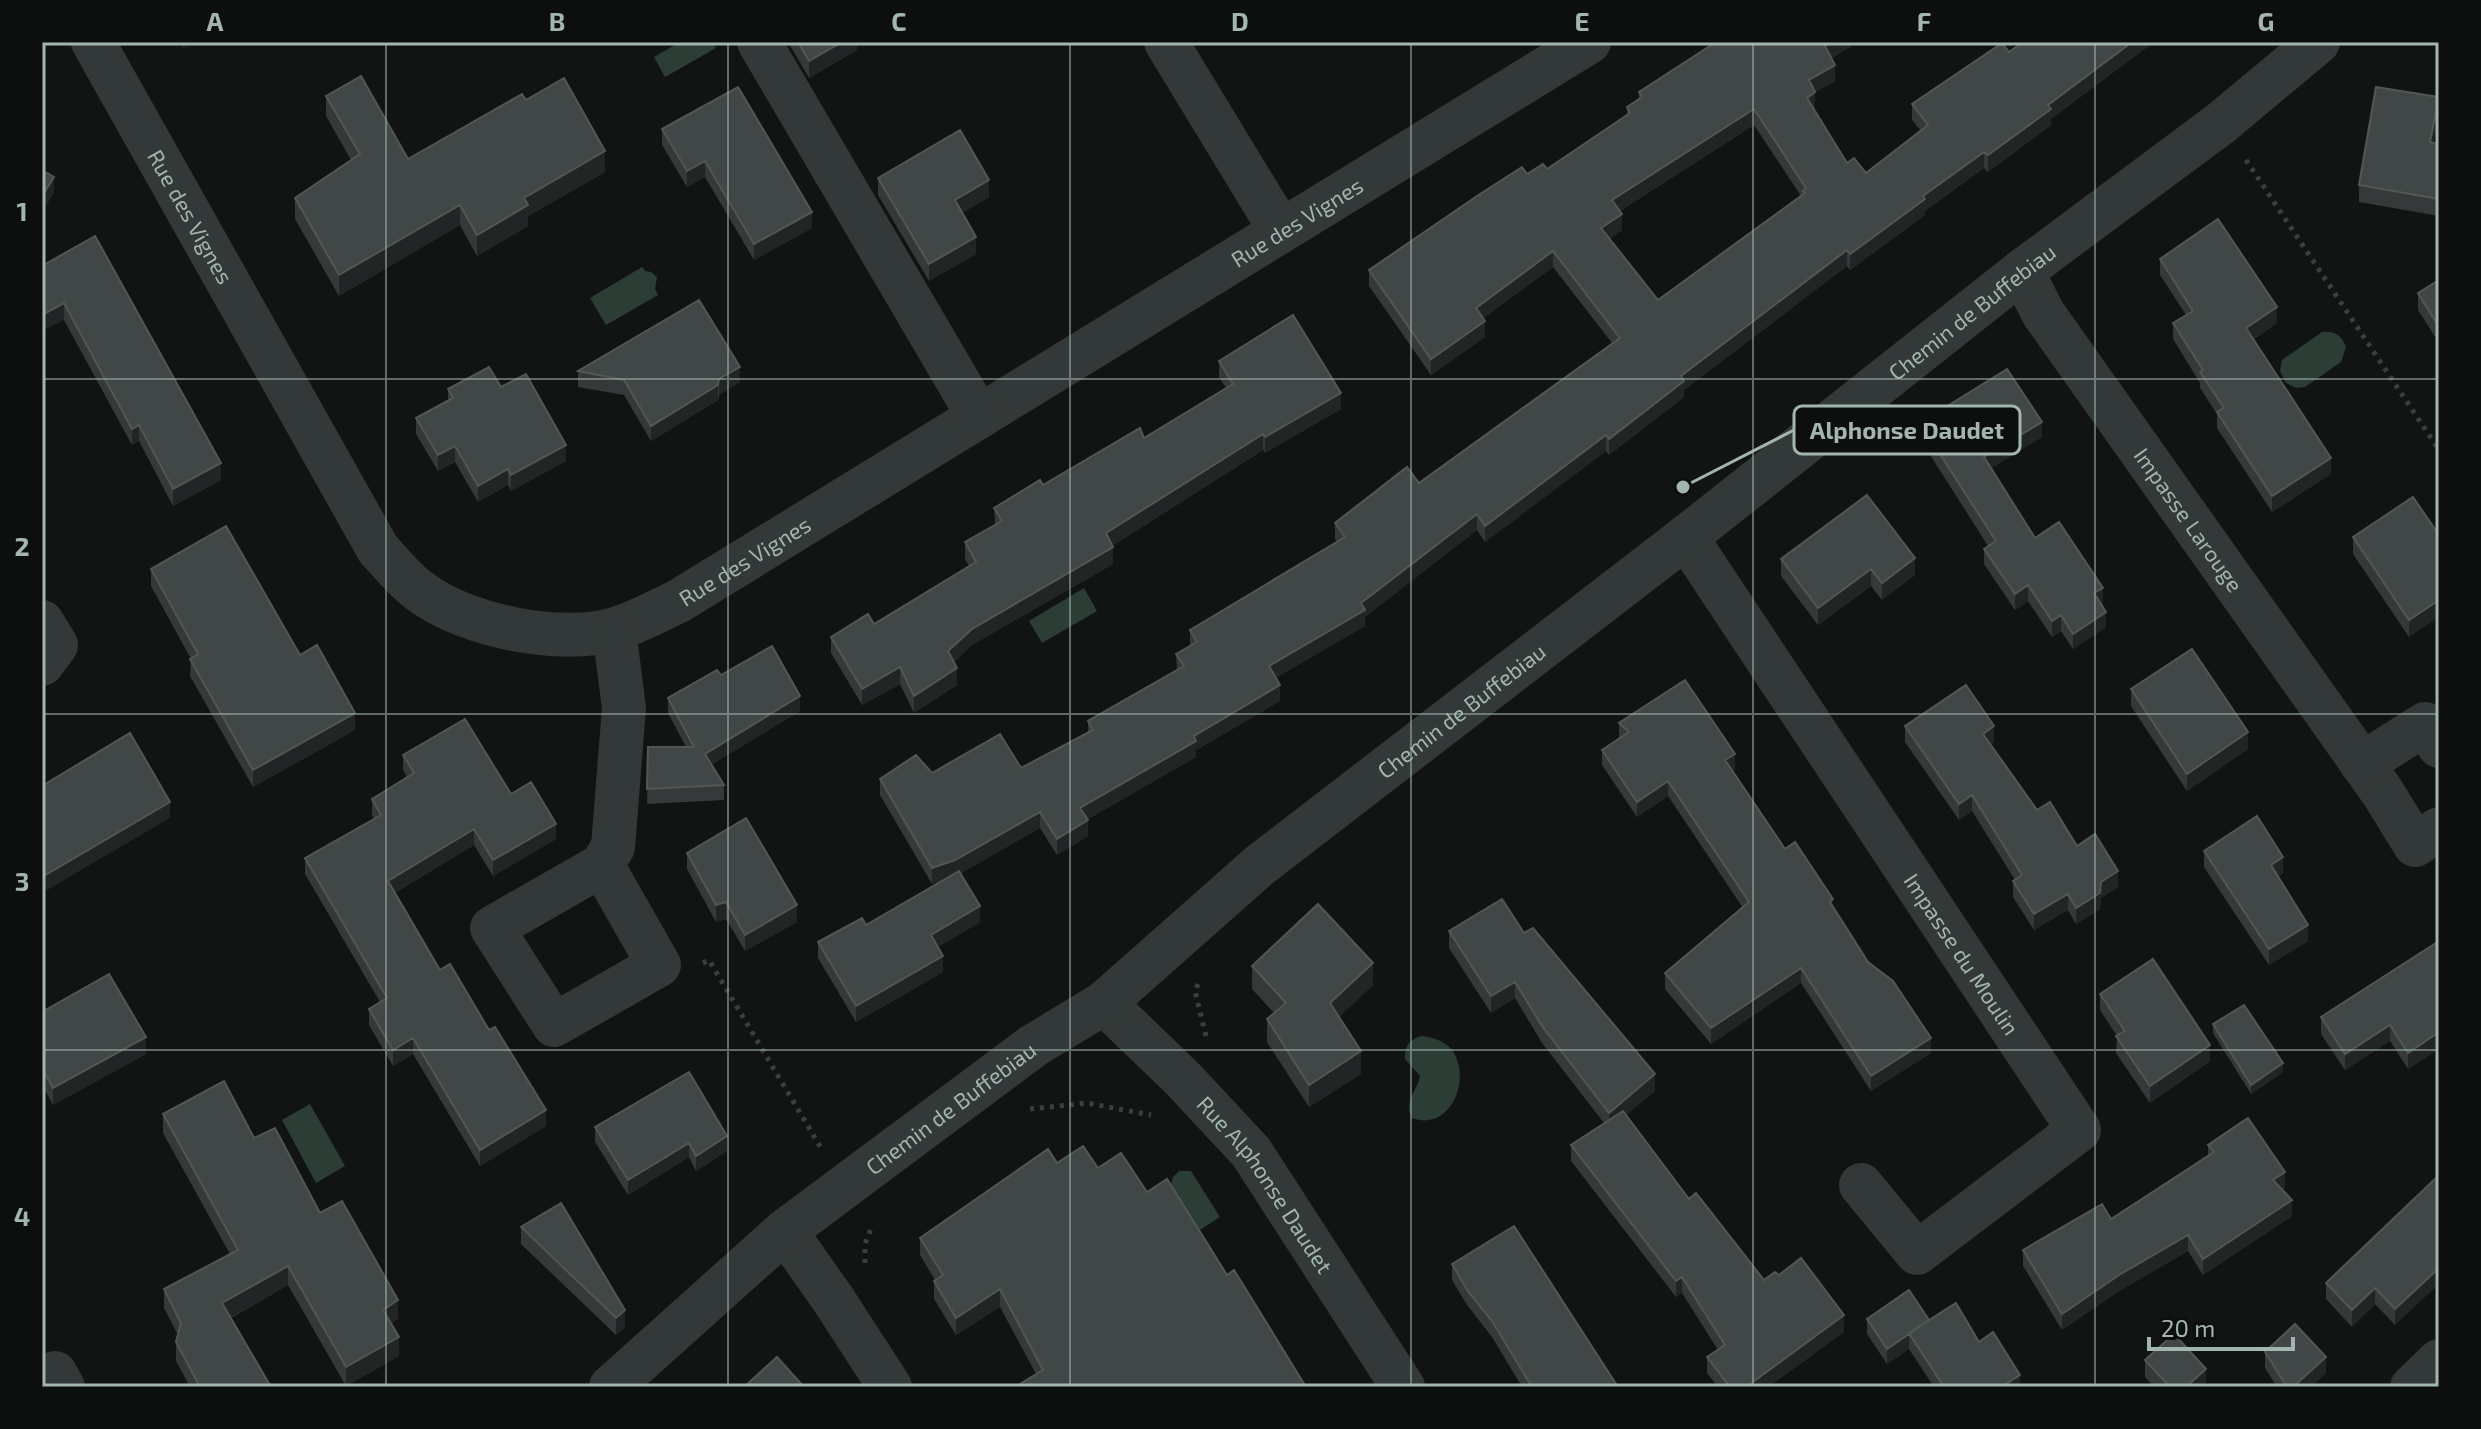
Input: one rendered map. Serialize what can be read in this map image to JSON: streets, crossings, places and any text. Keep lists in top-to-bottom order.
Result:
{
  "streets": {
    "street": [
      "Rue des Vignes",
      "Chemin de Buffebiau",
      "Impasse Larouge",
      "Impasse du Moulin",
      "Rue Alphonse Daudet"
    ]
  },
  "crossings": [
    ["Chemin de Buffebiau", "Impasse Larouge"],
    ["Chemin de Buffebiau", "Impasse du Moulin"],
    ["Chemin de Buffebiau", "Rue Alphonse Daudet"]
  ],
  "places": ["Alphonse Daudet"],
  "scale_bar": "20 m",
  "grid": {
    "columns": [
      "A",
      "B",
      "C",
      "D",
      "E",
      "F",
      "G"
    ],
    "rows": [
      "1",
      "2",
      "3",
      "4"
    ]
  }
}
